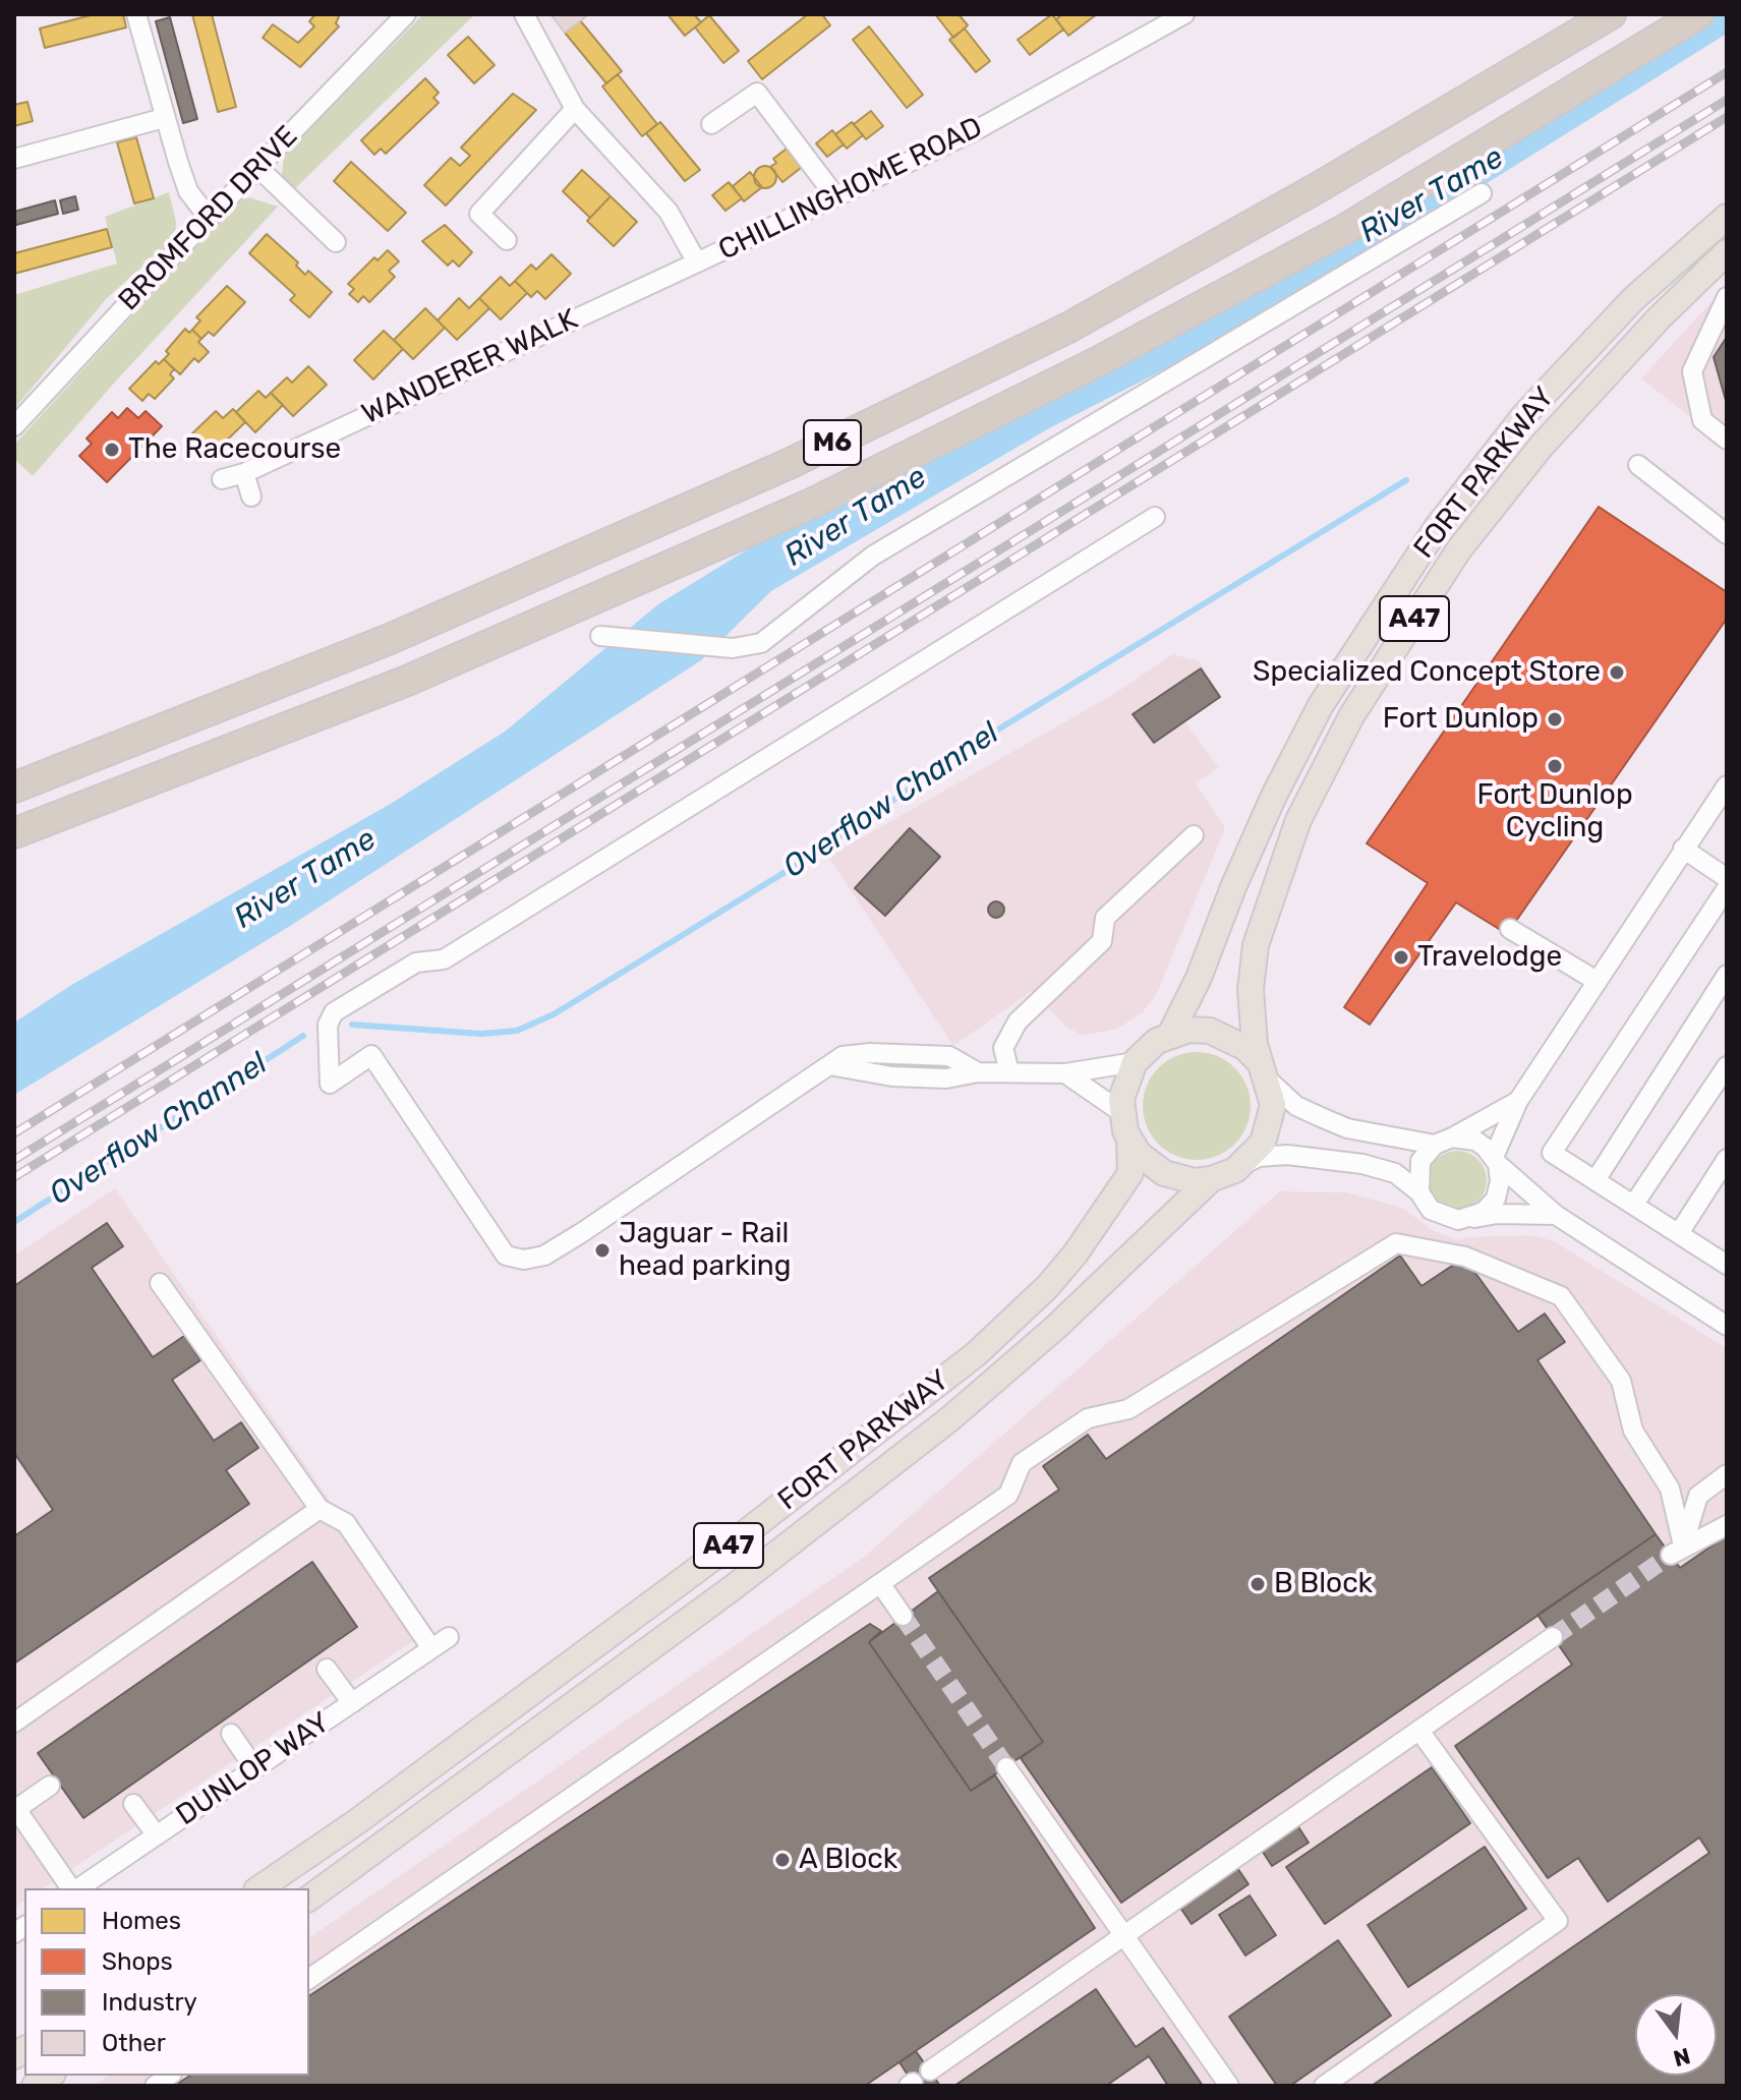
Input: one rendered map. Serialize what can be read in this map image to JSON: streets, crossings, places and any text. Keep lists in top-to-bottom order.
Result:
{
  "streets": {
    "highway": ["M6"],
    "main road": ["FORT PARKWAY", "A47"],
    "street": [
      "CHILLINGHOME ROAD",
      "BROMFORD DRIVE",
      "WANDERER WALK",
      "DUNLOP WAY"
    ]
  },
  "crossings": [
    ["CHILLINGHOME ROAD", "WANDERER WALK"]
  ],
  "water": ["River Tame", "Overflow Channel"],
  "places": [
    "The Racecourse",
    "Specialized Concept Store",
    "Fort Dunlop",
    "Fort Dunlop Cycling",
    "Travelodge",
    "Jaguar - Rail head parking",
    "B Block",
    "A Block"
  ],
  "legend": [
    "Homes",
    "Shops",
    "Industry",
    "Other"
  ],
  "north": "bottom"
}
